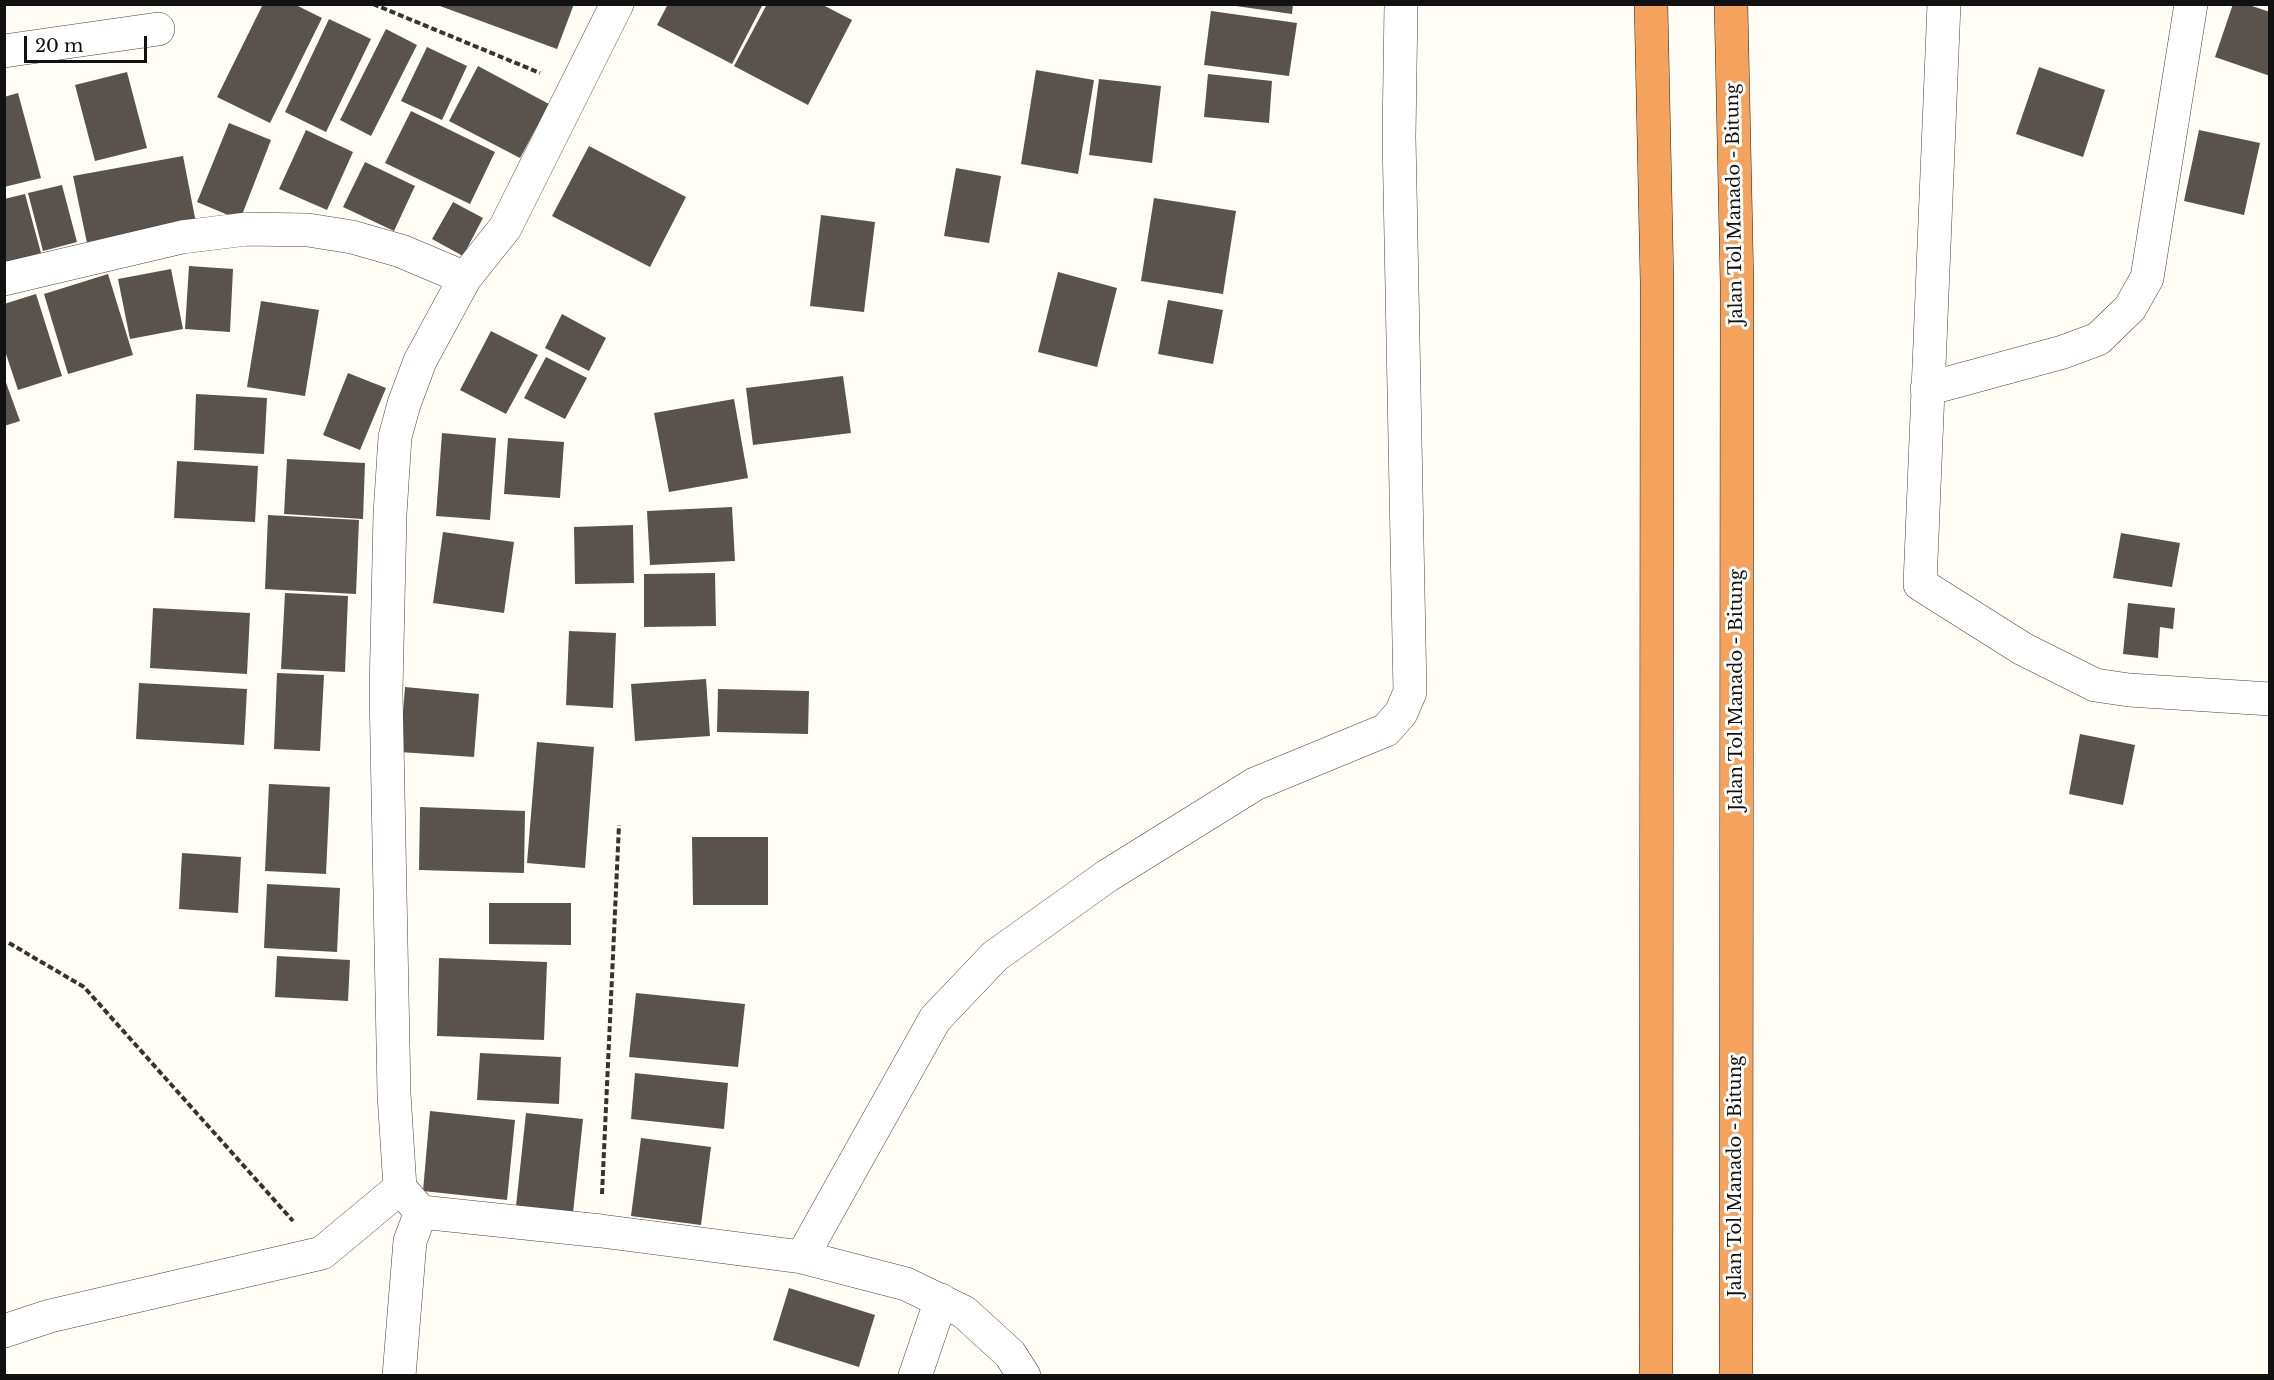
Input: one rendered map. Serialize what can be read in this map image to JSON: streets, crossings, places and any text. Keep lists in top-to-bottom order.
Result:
{
  "streets": {
    "highway": ["Jalan Tol Manado - Bitung"]
  },
  "scale_bar": "20 m"
}
